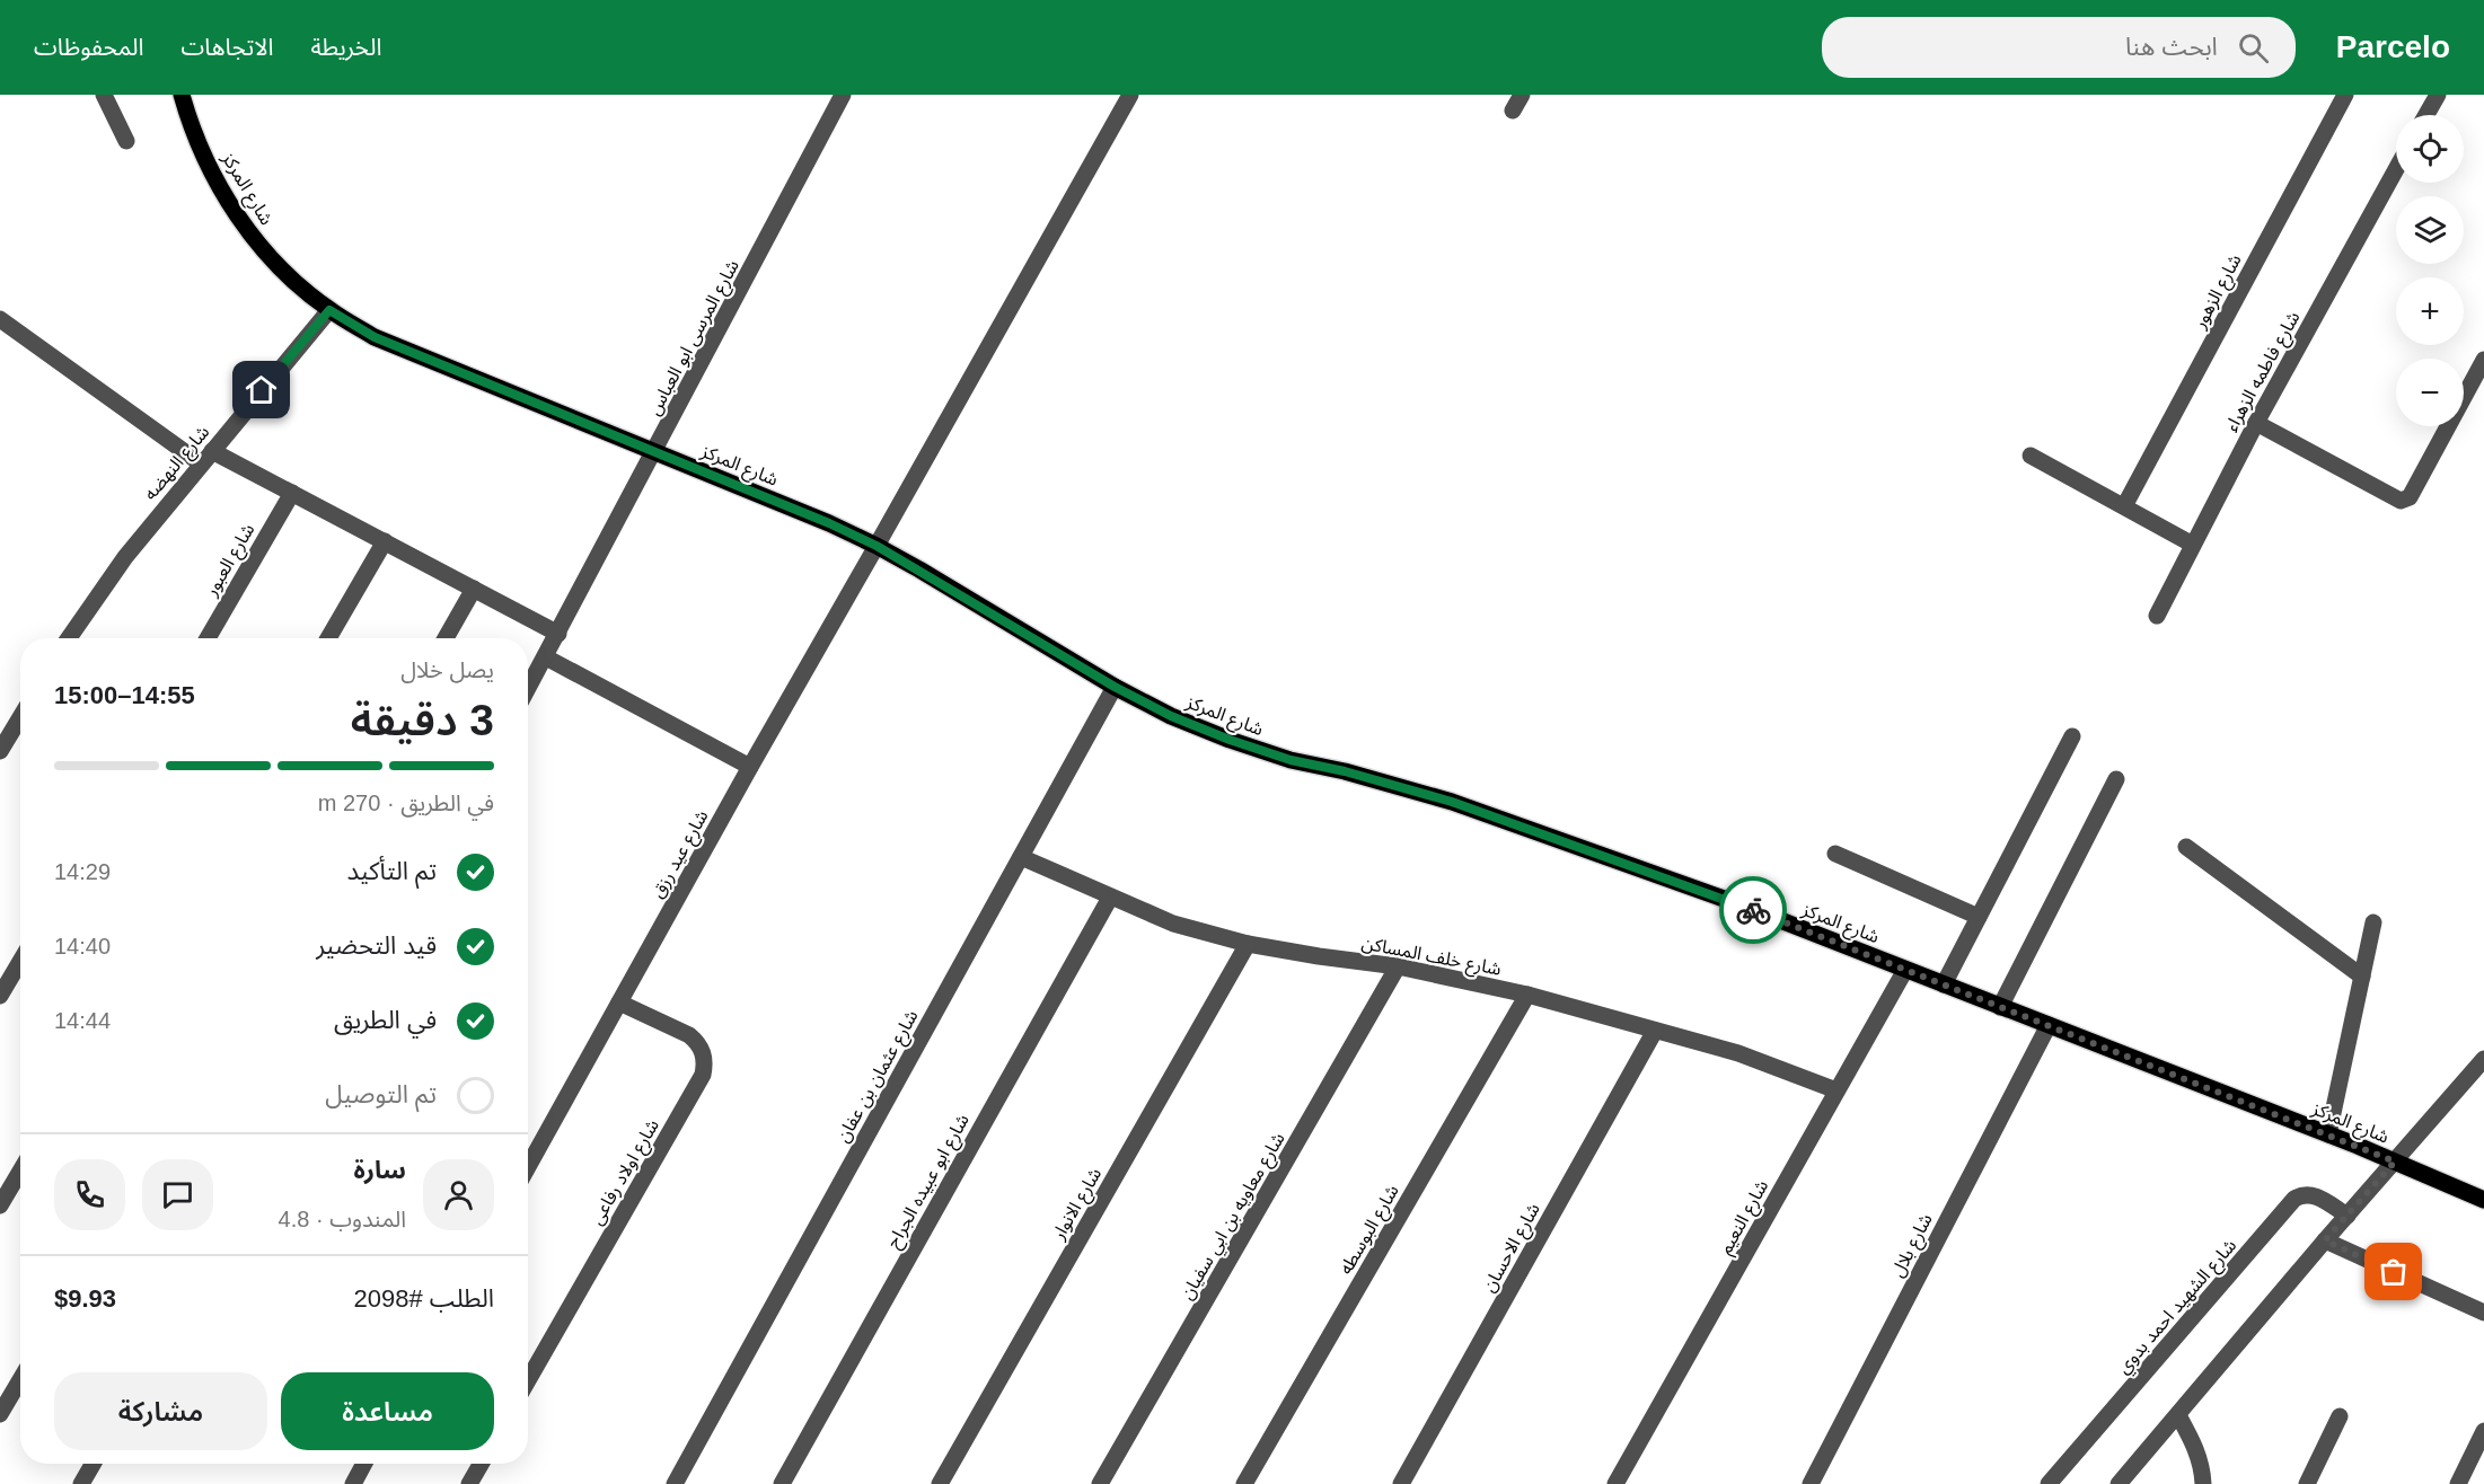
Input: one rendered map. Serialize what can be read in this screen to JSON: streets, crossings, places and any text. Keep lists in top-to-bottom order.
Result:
{
  "streets": {
    "main road": ["شارع المركز"],
    "street": [
      "شارع الزهور",
      "شارع المرسى ابو العباس",
      "شارع فاطمه الزهراء",
      "شارع النهضه",
      "شارع العبور",
      "شارع عيد رزق",
      "شارع خلف المساكن",
      "شارع عثمان بن عفان",
      "شارع اولاد رفاعى",
      "شارع ابو عبيده الجراح",
      "شارع الانوار",
      "شارع معاويه بن ابي سفيان",
      "شارع النعيم",
      "شارع البوسطه",
      "شارع بلال",
      "شارع الاحسان",
      "شارع الشهيد احمد بدوي"
    ]
  },
  "crossings": [
    ["شارع المركز", "شارع المرسى ابو العباس"],
    ["شارع المركز", "شارع النهضه"],
    ["شارع المركز", "شارع عيد رزق"],
    ["شارع المركز", "شارع عثمان بن عفان"],
    ["شارع المركز", "شارع النعيم"],
    ["شارع المركز", "شارع بلال"],
    ["شارع عيد رزق", "شارع اولاد رفاعى"],
    ["شارع خلف المساكن", "شارع عثمان بن عفان"],
    ["شارع خلف المساكن", "شارع ابو عبيده الجراح"],
    ["شارع خلف المساكن", "شارع الانوار"],
    ["شارع خلف المساكن", "شارع معاويه بن ابي سفيان"],
    ["شارع خلف المساكن", "شارع النعيم"],
    ["شارع خلف المساكن", "شارع البوسطه"],
    ["شارع خلف المساكن", "شارع الاحسان"]
  ],
  "page": {
    "header": "Parcelo",
    "search": "ابحث هنا",
    "nav": ["الخريطة", "الاتجاهات", "المحفوظات"],
    "map_buttons": ["+", "−"],
    "heading": ["3 دقيقة", "يصل خلال", "14:55–15:00"],
    "panel": [
      "سارة",
      "المندوب · 4.8",
      "الطلب #2098",
      "$9.93"
    ],
    "bar": "في الطريق · 270 m",
    "list": [
      ["تم التأكيد", "14:29"],
      ["قيد التحضير", "14:40"],
      ["في الطريق", "14:44"],
      "تم التوصيل"
    ],
    "buttons": ["مساعدة", "مشاركة"]
  }
}
